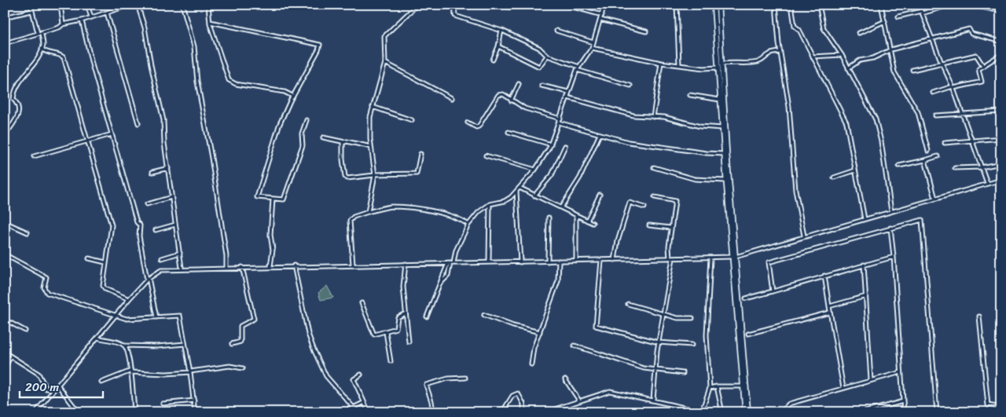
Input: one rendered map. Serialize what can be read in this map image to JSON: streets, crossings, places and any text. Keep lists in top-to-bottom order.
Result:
{
  "scale_bar": "200 m"
}
